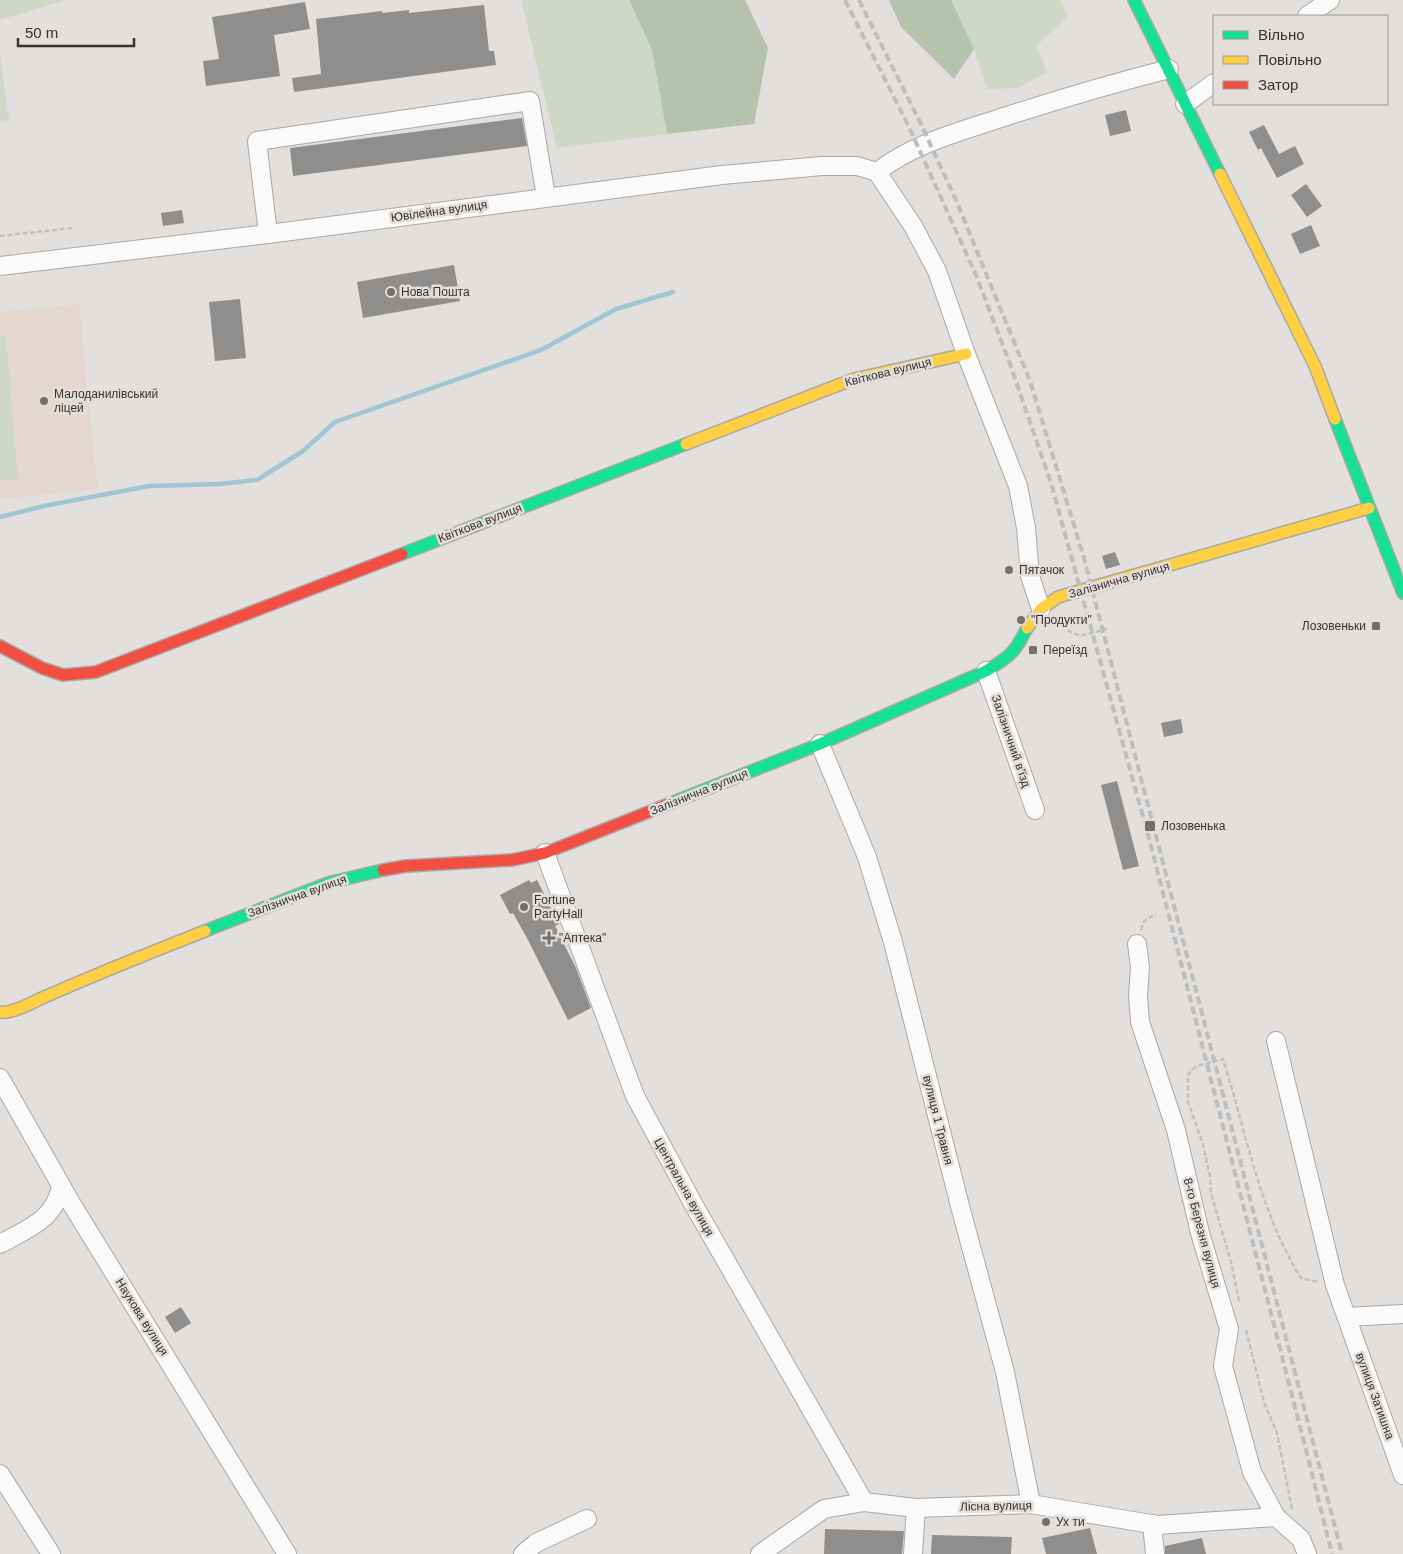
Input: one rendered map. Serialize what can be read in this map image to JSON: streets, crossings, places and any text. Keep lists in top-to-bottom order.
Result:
{
  "streets": {
    "street": [
      "Ювілейна вулиця",
      "Квіткова вулиця",
      "Залізнична вулиця",
      "Залізничний в’їзд",
      "вулиця 1 Травня",
      "Центральна вулиця",
      "8-го Березня вулиця",
      "Наукова вулиця",
      "вулиця Затишна",
      "Лісна вулиця"
    ]
  },
  "crossings": [
    ["Залізнична вулиця", "Залізничний в’їзд"],
    ["Залізнична вулиця", "вулиця 1 Травня"],
    ["Залізнична вулиця", "Центральна вулиця"],
    ["вулиця 1 Травня", "Лісна вулиця"],
    ["Центральна вулиця", "Лісна вулиця"],
    ["8-го Березня вулиця", "Лісна вулиця"]
  ],
  "places": {
    "other": [
      "Нова Пошта",
      "Малоданилівський ліцей",
      "Пятачок",
      "\"Продукти\"",
      "Fortune PartyHall",
      "Ух ти"
    ],
    "transit": ["Лозовеньки", "Переїзд", "Лозовенька"],
    "health": ["\"Аптека\""]
  },
  "legend": ["Вільно", "Повільно", "Затор"],
  "scale_bar": "50 m"
}
